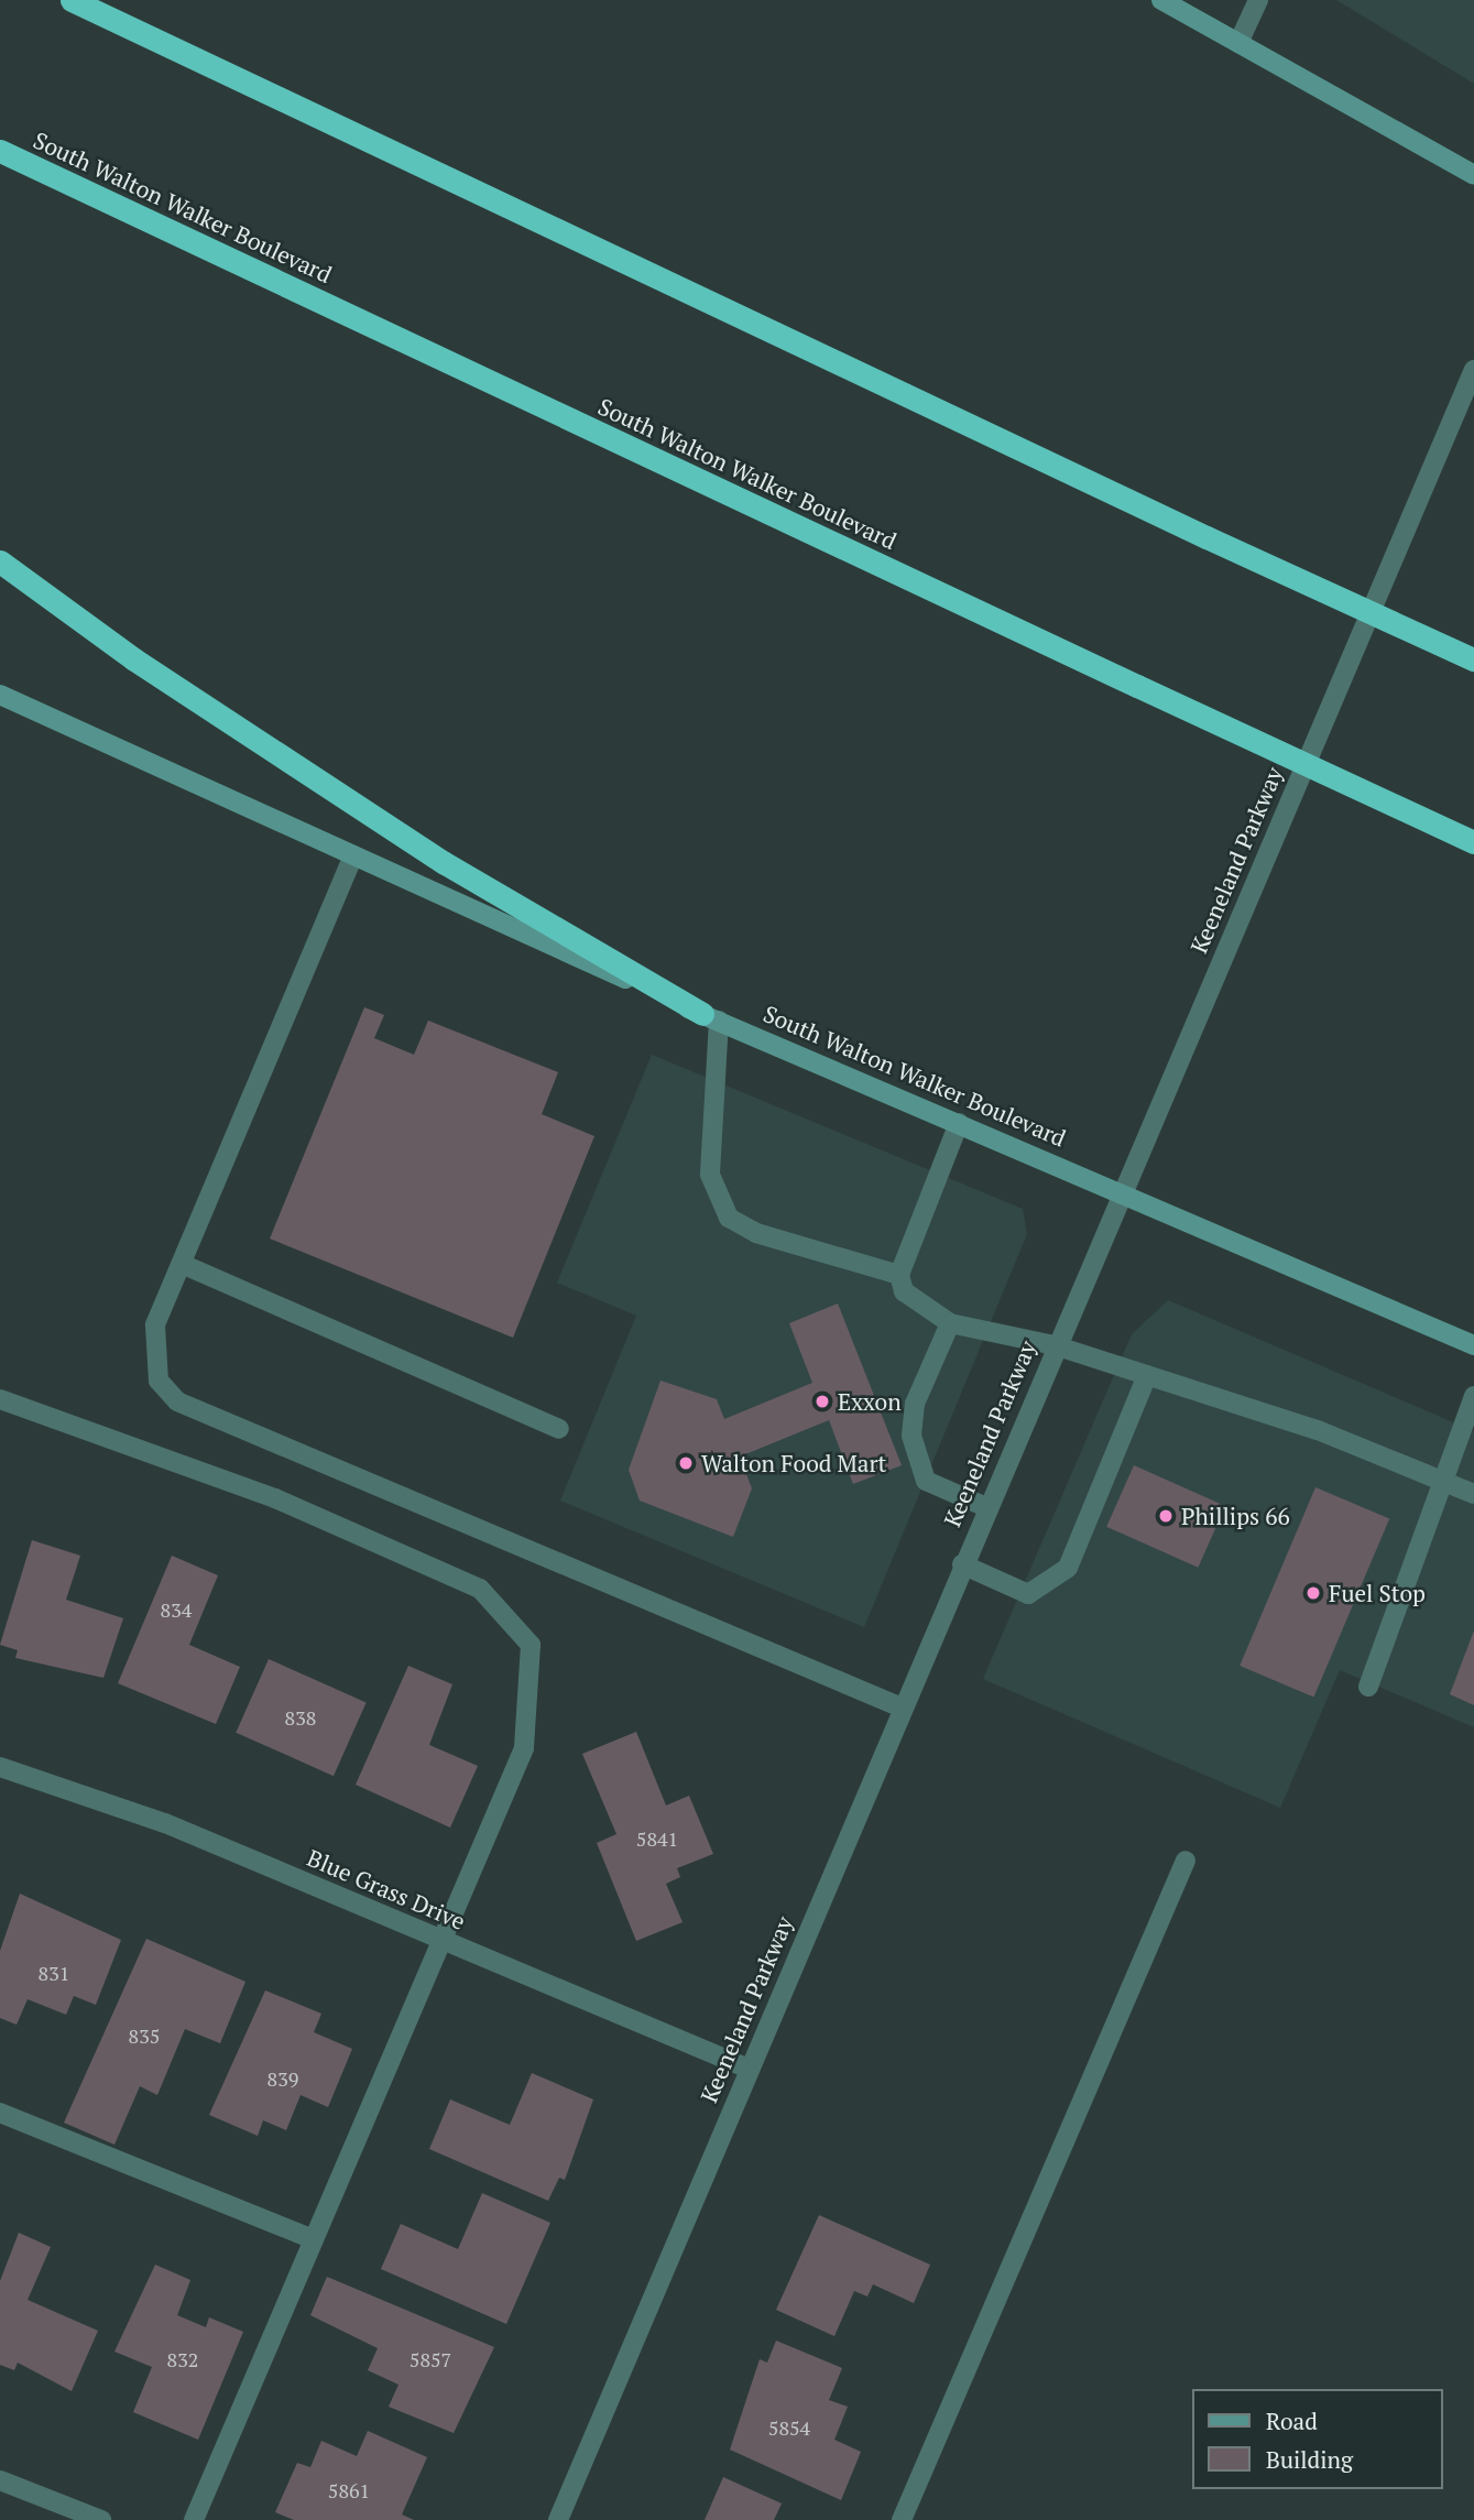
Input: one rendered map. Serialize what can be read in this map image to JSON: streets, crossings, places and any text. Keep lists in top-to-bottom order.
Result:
{
  "streets": {
    "highway": ["South Walton Walker Boulevard"],
    "street": ["Keeneland Parkway", "Blue Grass Drive"]
  },
  "crossings": [
    ["South Walton Walker Boulevard", "Keeneland Parkway"],
    ["Keeneland Parkway", "Blue Grass Drive"]
  ],
  "places": [
    "Exxon",
    "Walton Food Mart",
    "Phillips 66",
    "Fuel Stop"
  ],
  "house_numbers": [
    "834",
    "838",
    "5841",
    "831",
    "835",
    "839",
    "832",
    "5857",
    "5854",
    "5861"
  ],
  "legend": ["Road", "Building"]
}
